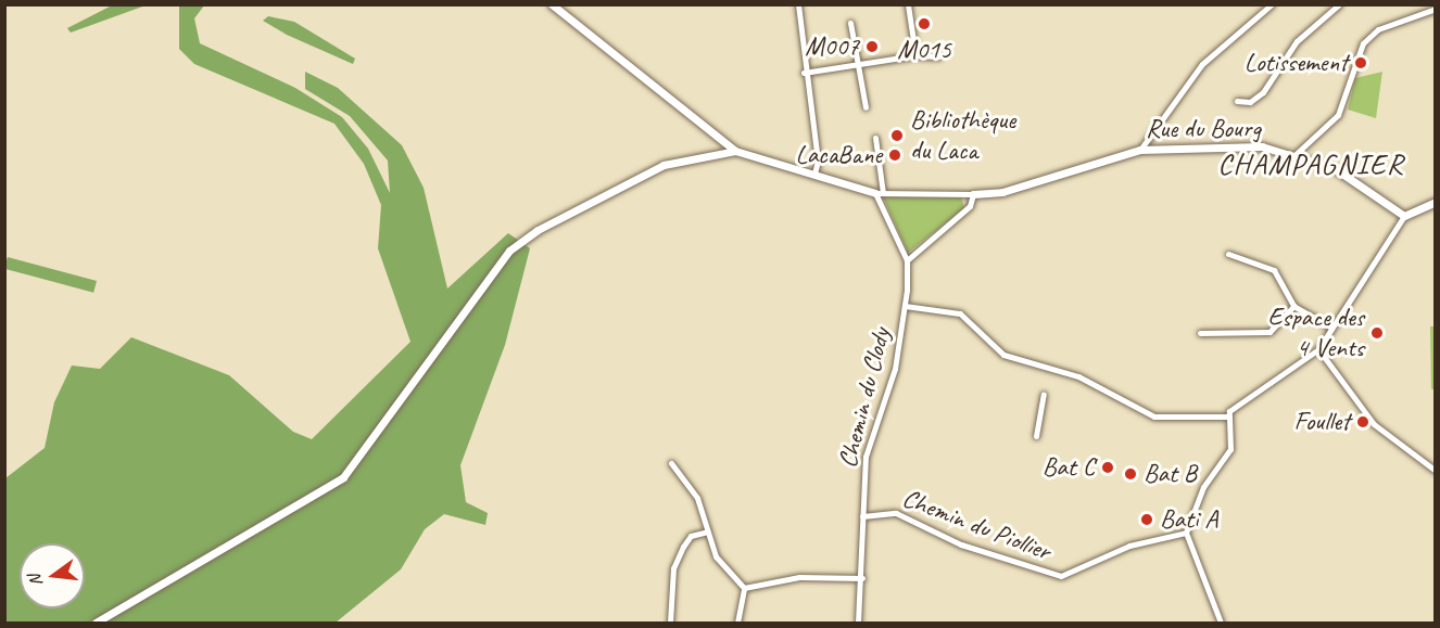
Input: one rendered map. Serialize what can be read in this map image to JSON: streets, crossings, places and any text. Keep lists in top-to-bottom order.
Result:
{
  "streets": {
    "street": ["Rue du Bourg", "Chemin du Clody", "Chemin du Piollier"]
  },
  "crossings": [
    ["Chemin du Clody", "Chemin du Piollier"]
  ],
  "districts": ["CHAMPAGNIER"],
  "places": [
    "M015",
    "M007",
    "Lotissement",
    "Bibliothèque du Laca",
    "LacaBane",
    "Espace des 4 Vents",
    "Foullet",
    "Bat C",
    "Bat B",
    "Bati A"
  ],
  "north": "left"
}
